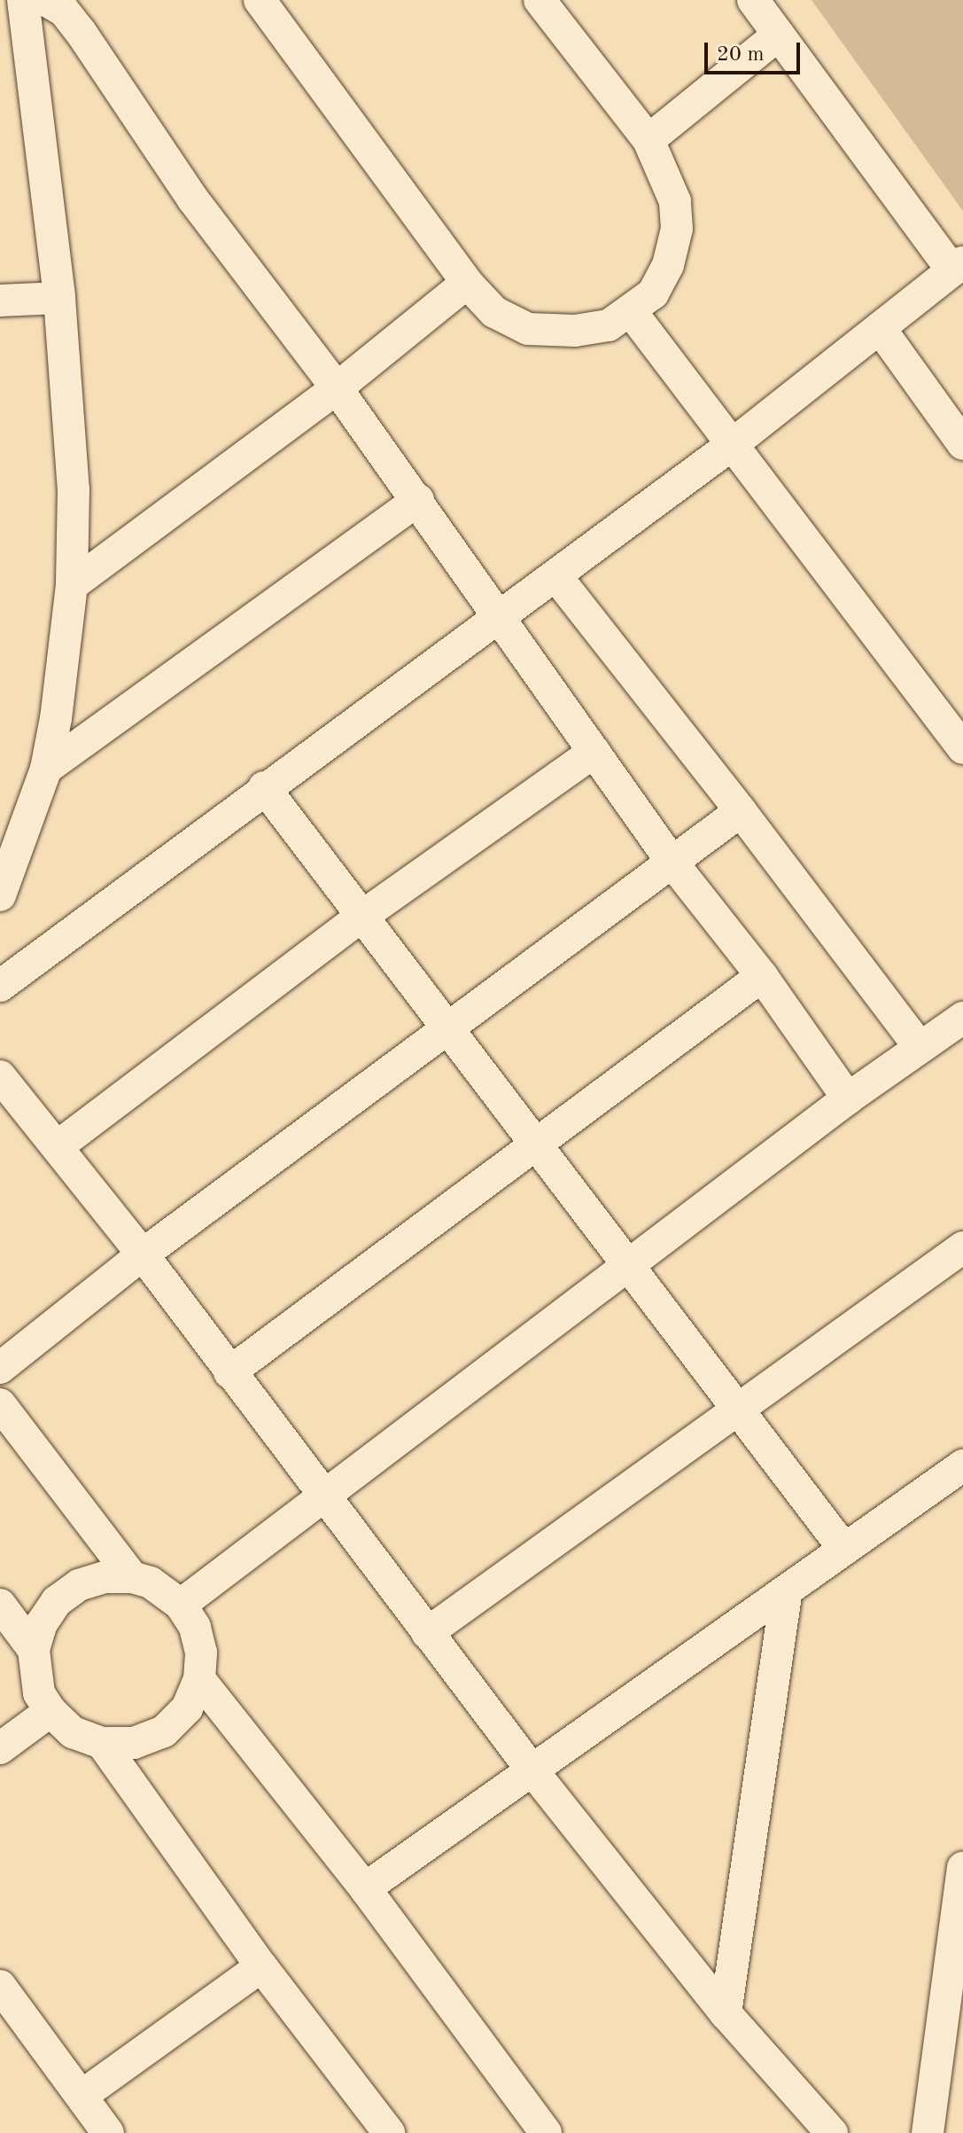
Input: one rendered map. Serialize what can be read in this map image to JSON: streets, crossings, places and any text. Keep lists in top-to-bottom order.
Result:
{
  "scale_bar": "20 m"
}
